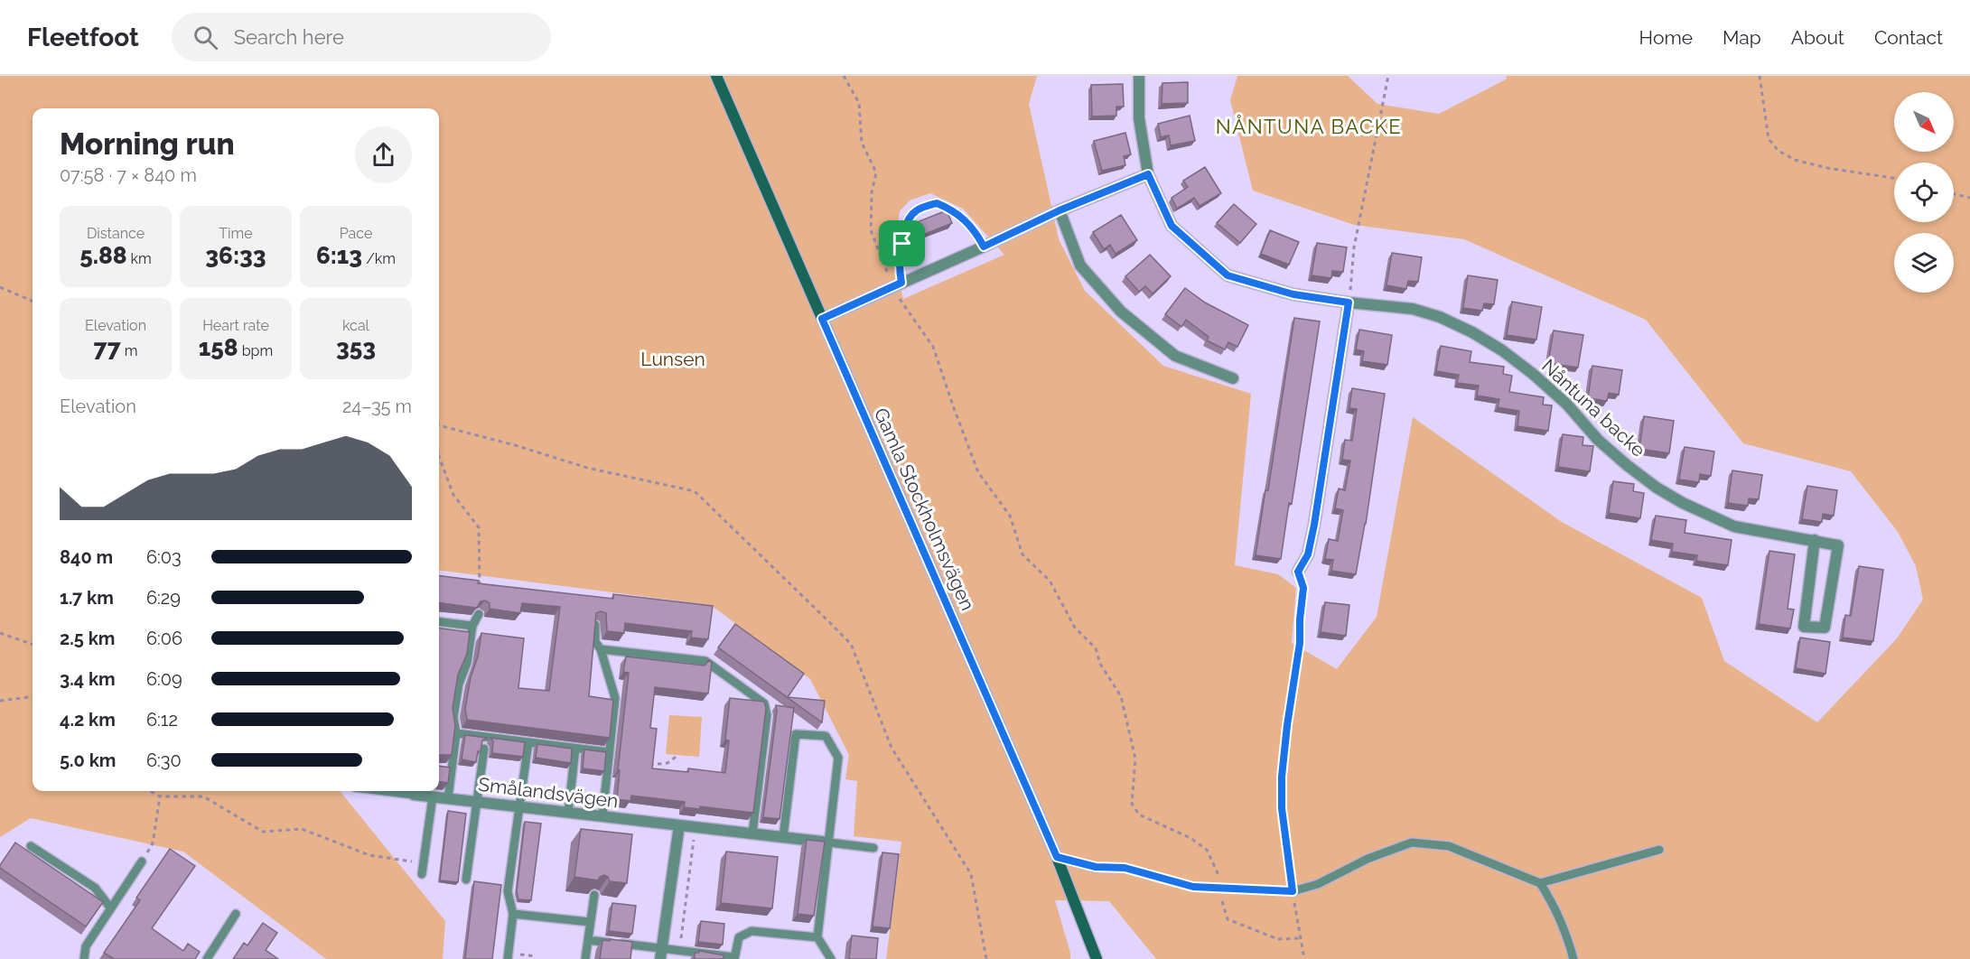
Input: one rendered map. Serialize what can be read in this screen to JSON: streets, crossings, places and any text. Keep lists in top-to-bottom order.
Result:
{
  "streets": {
    "main road": ["Gamla Stockholmsvägen"],
    "street": ["Nåntuna backe", "Smålandsvägen"]
  },
  "districts": ["NÅNTUNA BACKE"],
  "parks": ["Lunsen"],
  "north": "bottom right",
  "page": {
    "header": "Fleetfoot",
    "search": "Search here",
    "nav": [
      "Home",
      "Map",
      "About",
      "Contact"
    ],
    "heading": ["Morning run", "07:58 · 7 × 840 m"],
    "stats": [
      ["Distance", "5.88 km"],
      ["Time", "36:33"],
      ["Pace", "6:13 /km"],
      ["Elevation", "77 m"],
      ["Heart rate", "158 bpm"],
      ["kcal", "353"]
    ],
    "chart": ["Elevation", "24–35 m"],
    "list": [
      {
        "name": "840 m",
        "note": "6:03"
      },
      {
        "name": "1.7 km",
        "note": "6:29"
      },
      {
        "name": "2.5 km",
        "note": "6:06"
      },
      {
        "name": "3.4 km",
        "note": "6:09"
      },
      {
        "name": "4.2 km",
        "note": "6:12"
      },
      {
        "name": "5.0 km",
        "note": "6:30"
      }
    ]
  }
}
